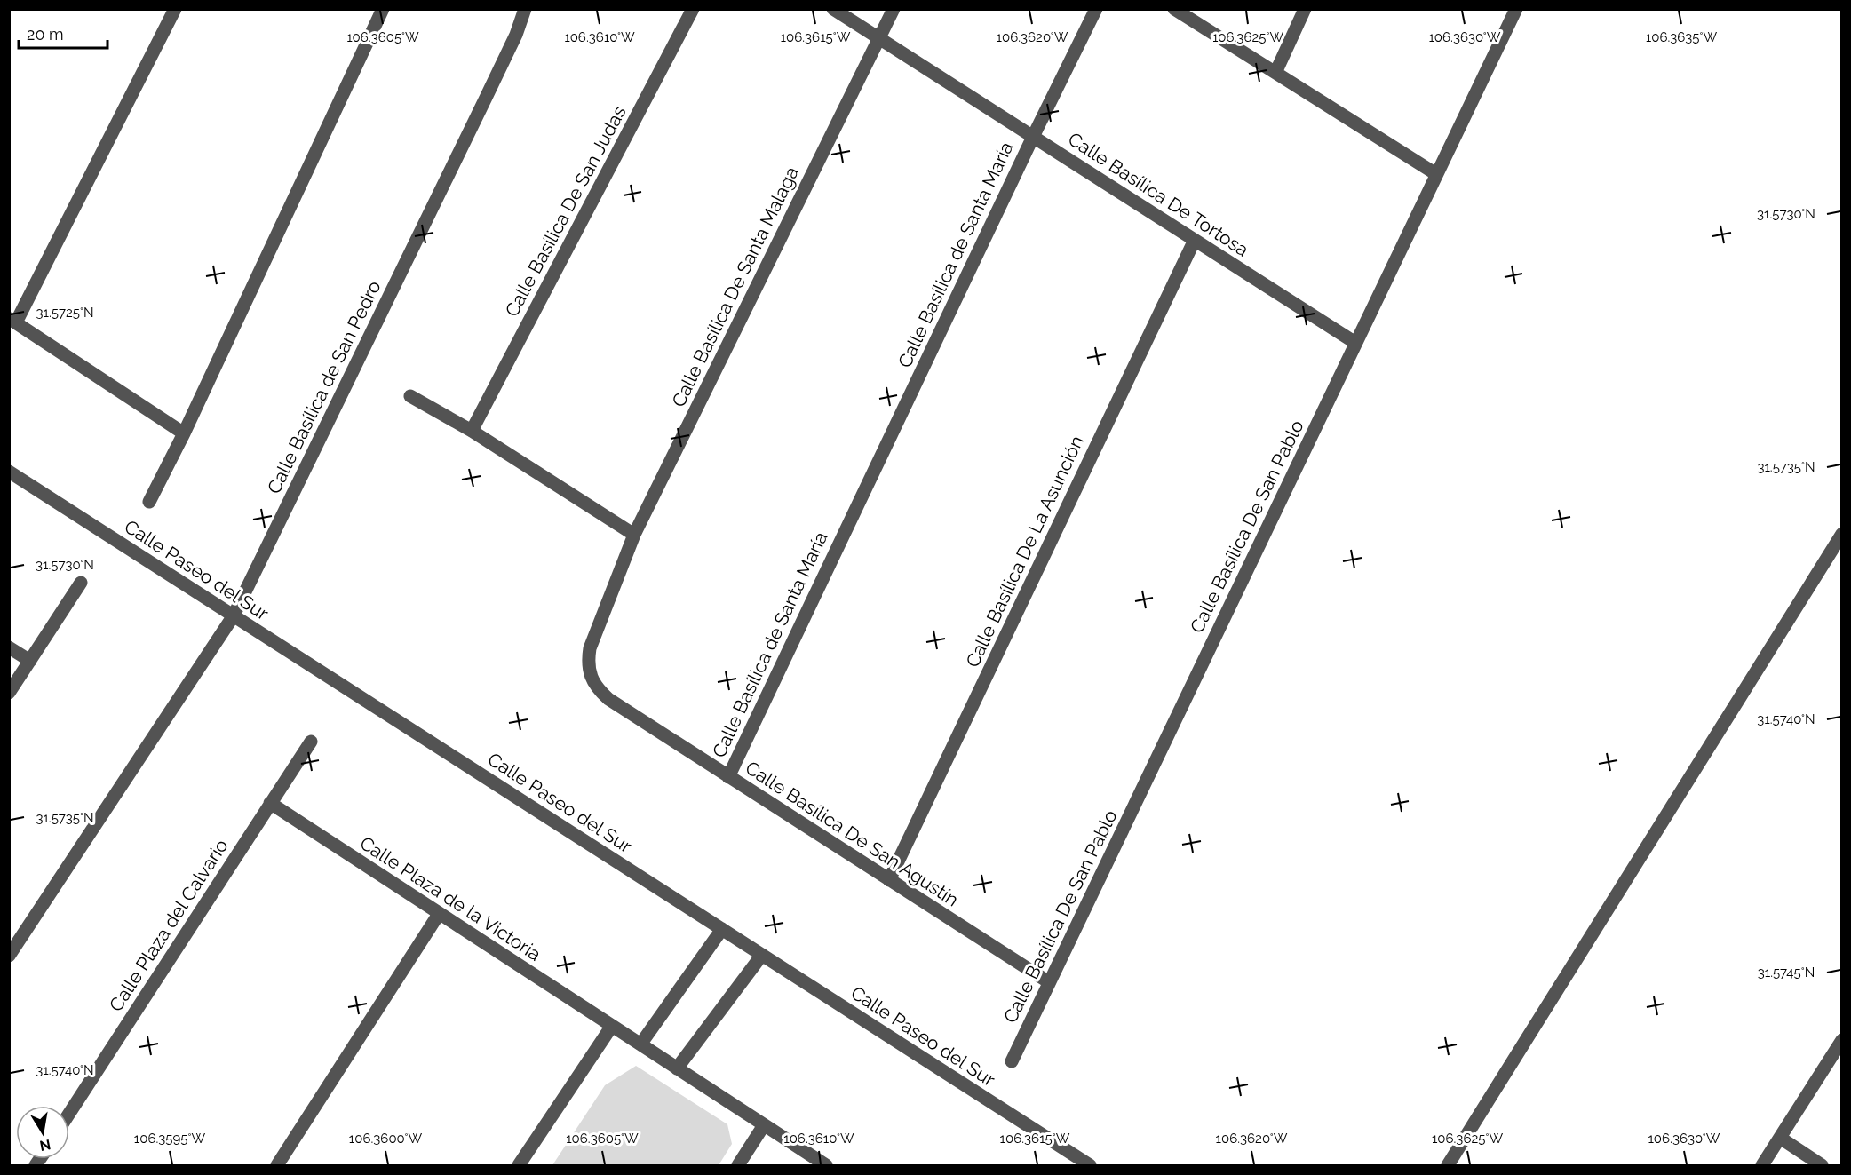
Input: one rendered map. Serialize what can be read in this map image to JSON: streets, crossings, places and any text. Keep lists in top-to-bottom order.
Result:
{
  "streets": {
    "street": [
      "Calle Basílica De Tortosa",
      "Calle Basílica De San Judas",
      "Calle Basílica de Santa María",
      "Calle Basílica De Santa Malaga",
      "Calle Basílica de San Pedro",
      "Calle Basílica De San Pablo",
      "Calle Basílica De La Asunción",
      "Calle Paseo del Sur",
      "Calle Basílica De San Agustín",
      "Calle Plaza de la Victoria",
      "Calle Plaza del Calvario"
    ]
  },
  "crossings": [
    ["Calle Basílica De Tortosa", "Calle Basílica de Santa María"],
    ["Calle Basílica De Tortosa", "Calle Basílica De Santa Malaga"],
    ["Calle Basílica De Tortosa", "Calle Basílica De San Pablo"],
    ["Calle Basílica De Tortosa", "Calle Basílica De La Asunción"],
    ["Calle Basílica de Santa María", "Calle Basílica De San Agustín"],
    ["Calle Basílica De Santa Malaga", "Calle Basílica De San Agustín"],
    ["Calle Basílica de San Pedro", "Calle Paseo del Sur"],
    ["Calle Basílica De San Pablo", "Calle Basílica De San Agustín"],
    ["Calle Basílica De La Asunción", "Calle Basílica De San Agustín"],
    ["Calle Plaza de la Victoria", "Calle Plaza del Calvario"]
  ],
  "scale_bar": "20 m",
  "north": "bottom",
  "coordinates": [
    "106.3605°W",
    "106.3610°W",
    "106.3615°W",
    "106.3620°W",
    "106.3625°W",
    "106.3630°W",
    "106.3635°W",
    "31.5730°N",
    "31.5725°N",
    "31.5735°N",
    "31.5740°N",
    "31.5745°N",
    "106.3595°W",
    "106.3600°W"
  ]
}
